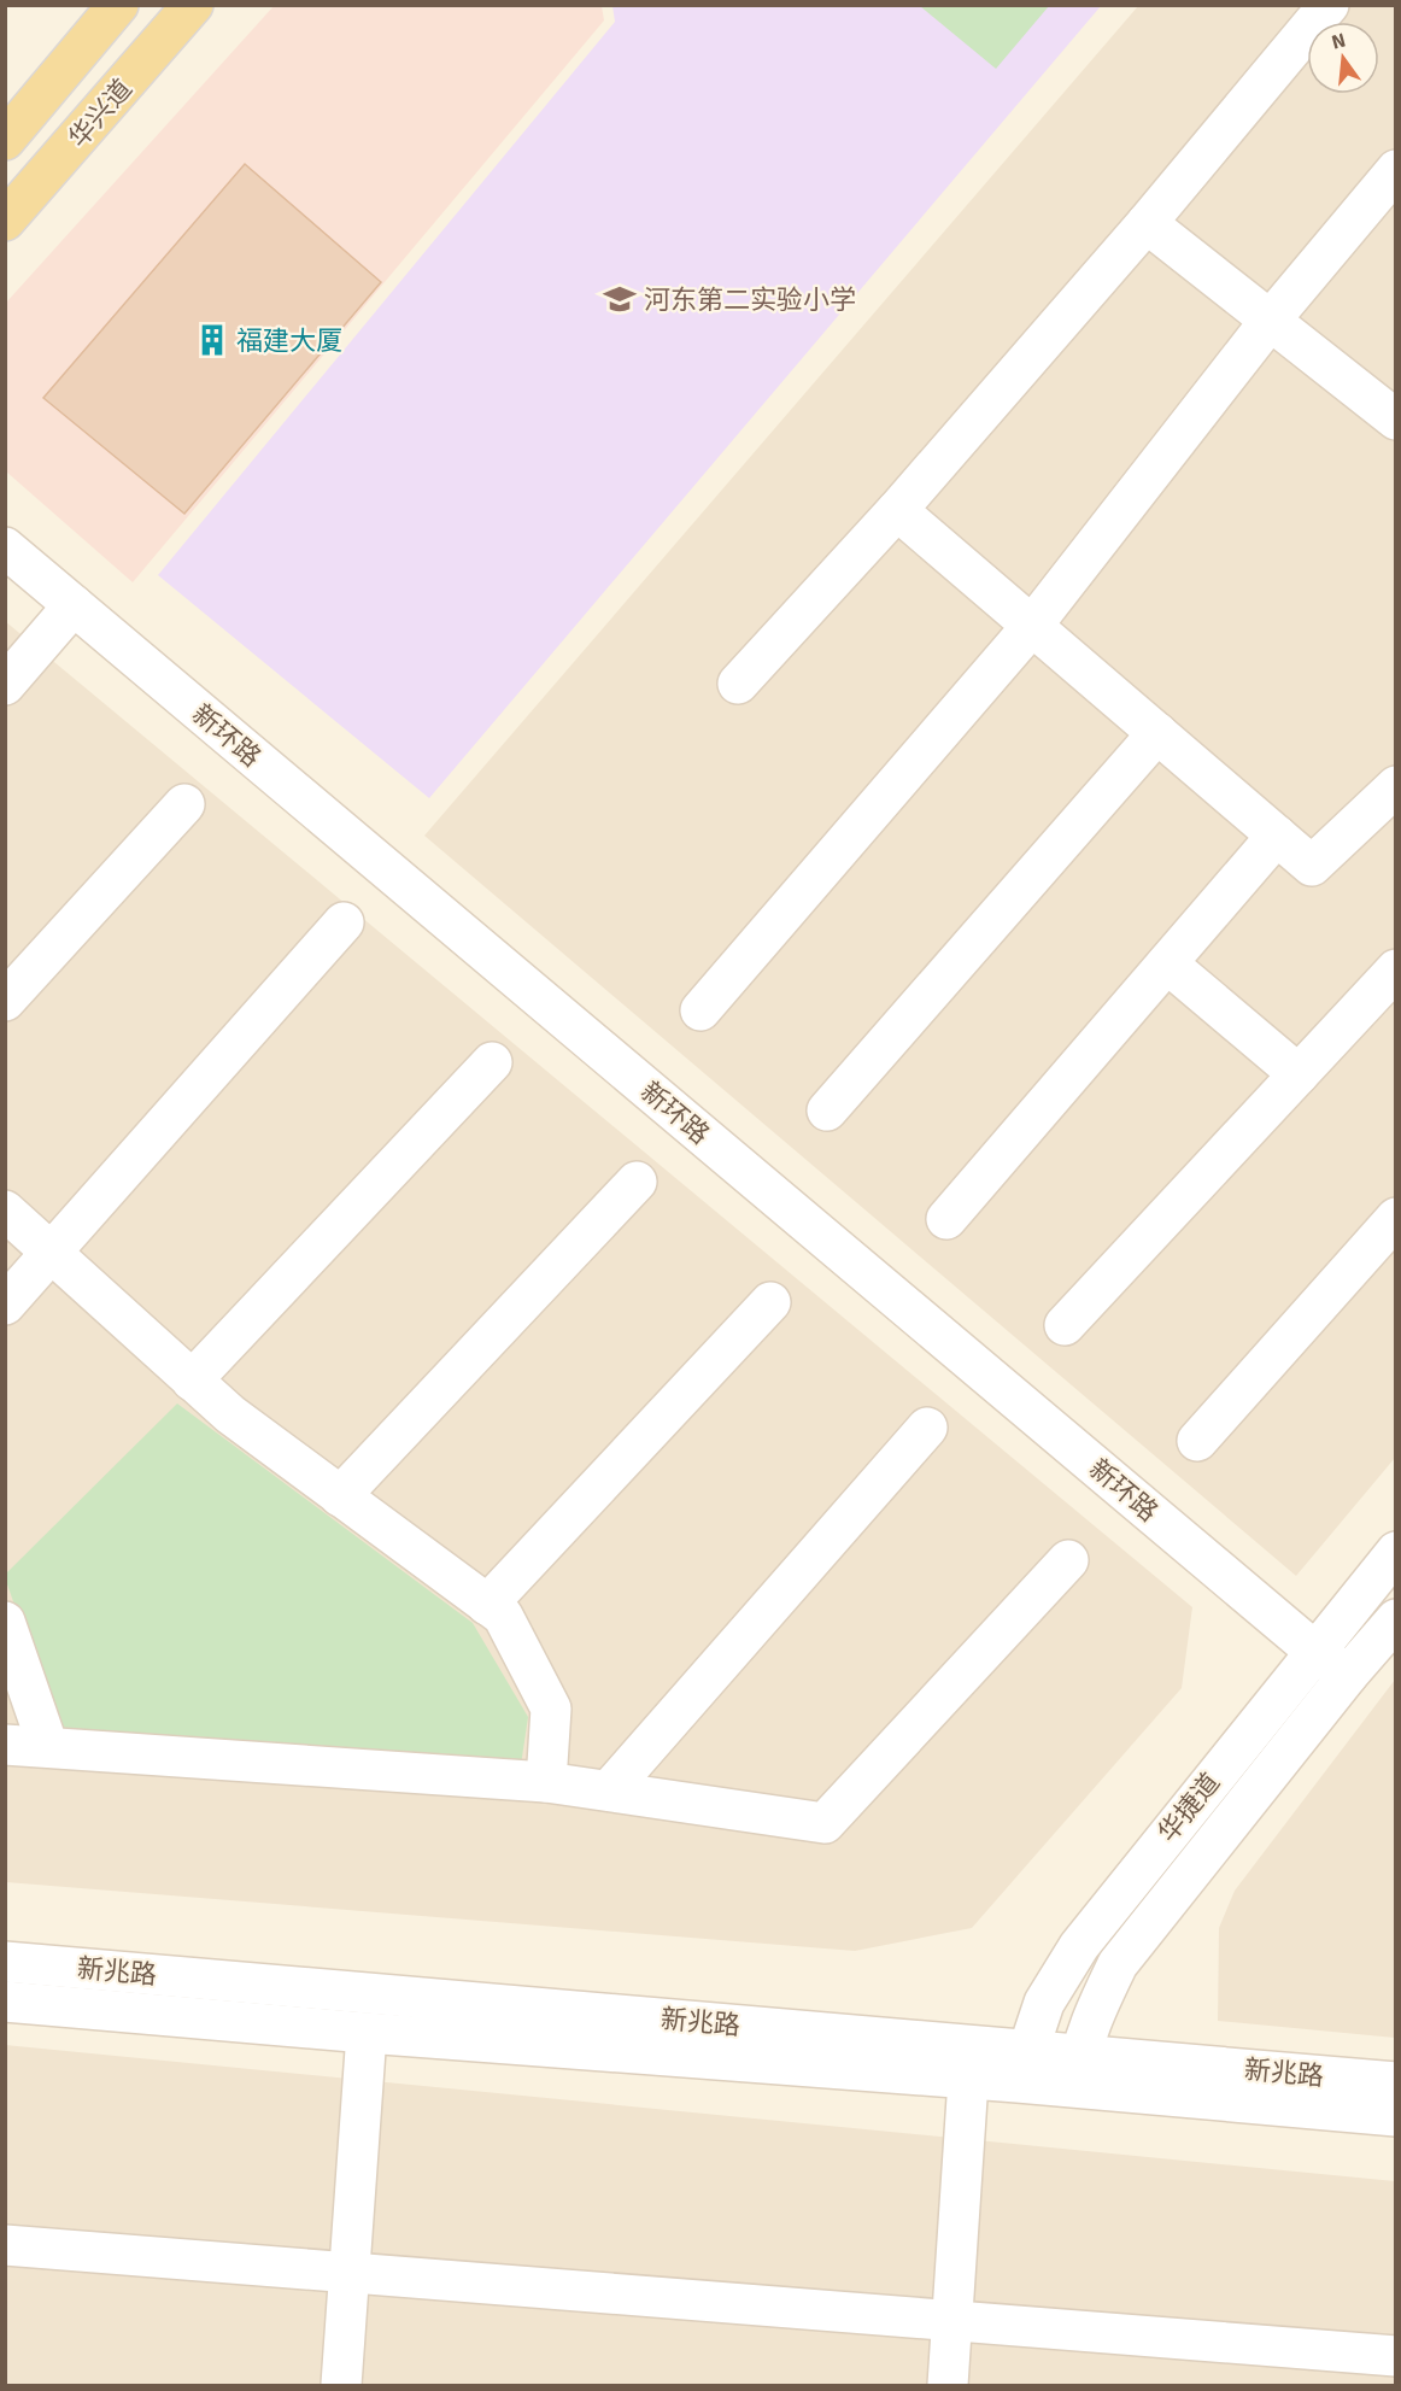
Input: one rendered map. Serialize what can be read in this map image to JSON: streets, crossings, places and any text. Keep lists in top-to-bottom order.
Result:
{
  "streets": {
    "main road": ["华兴道"],
    "street": ["新环路", "华捷道", "新兆路"]
  },
  "crossings": [
    ["新环路", "华捷道"],
    ["华捷道", "新兆路"]
  ],
  "places": {
    "school or university": ["河东第二实验小学"],
    "building": ["福建大厦"]
  },
  "north": "top"
}
